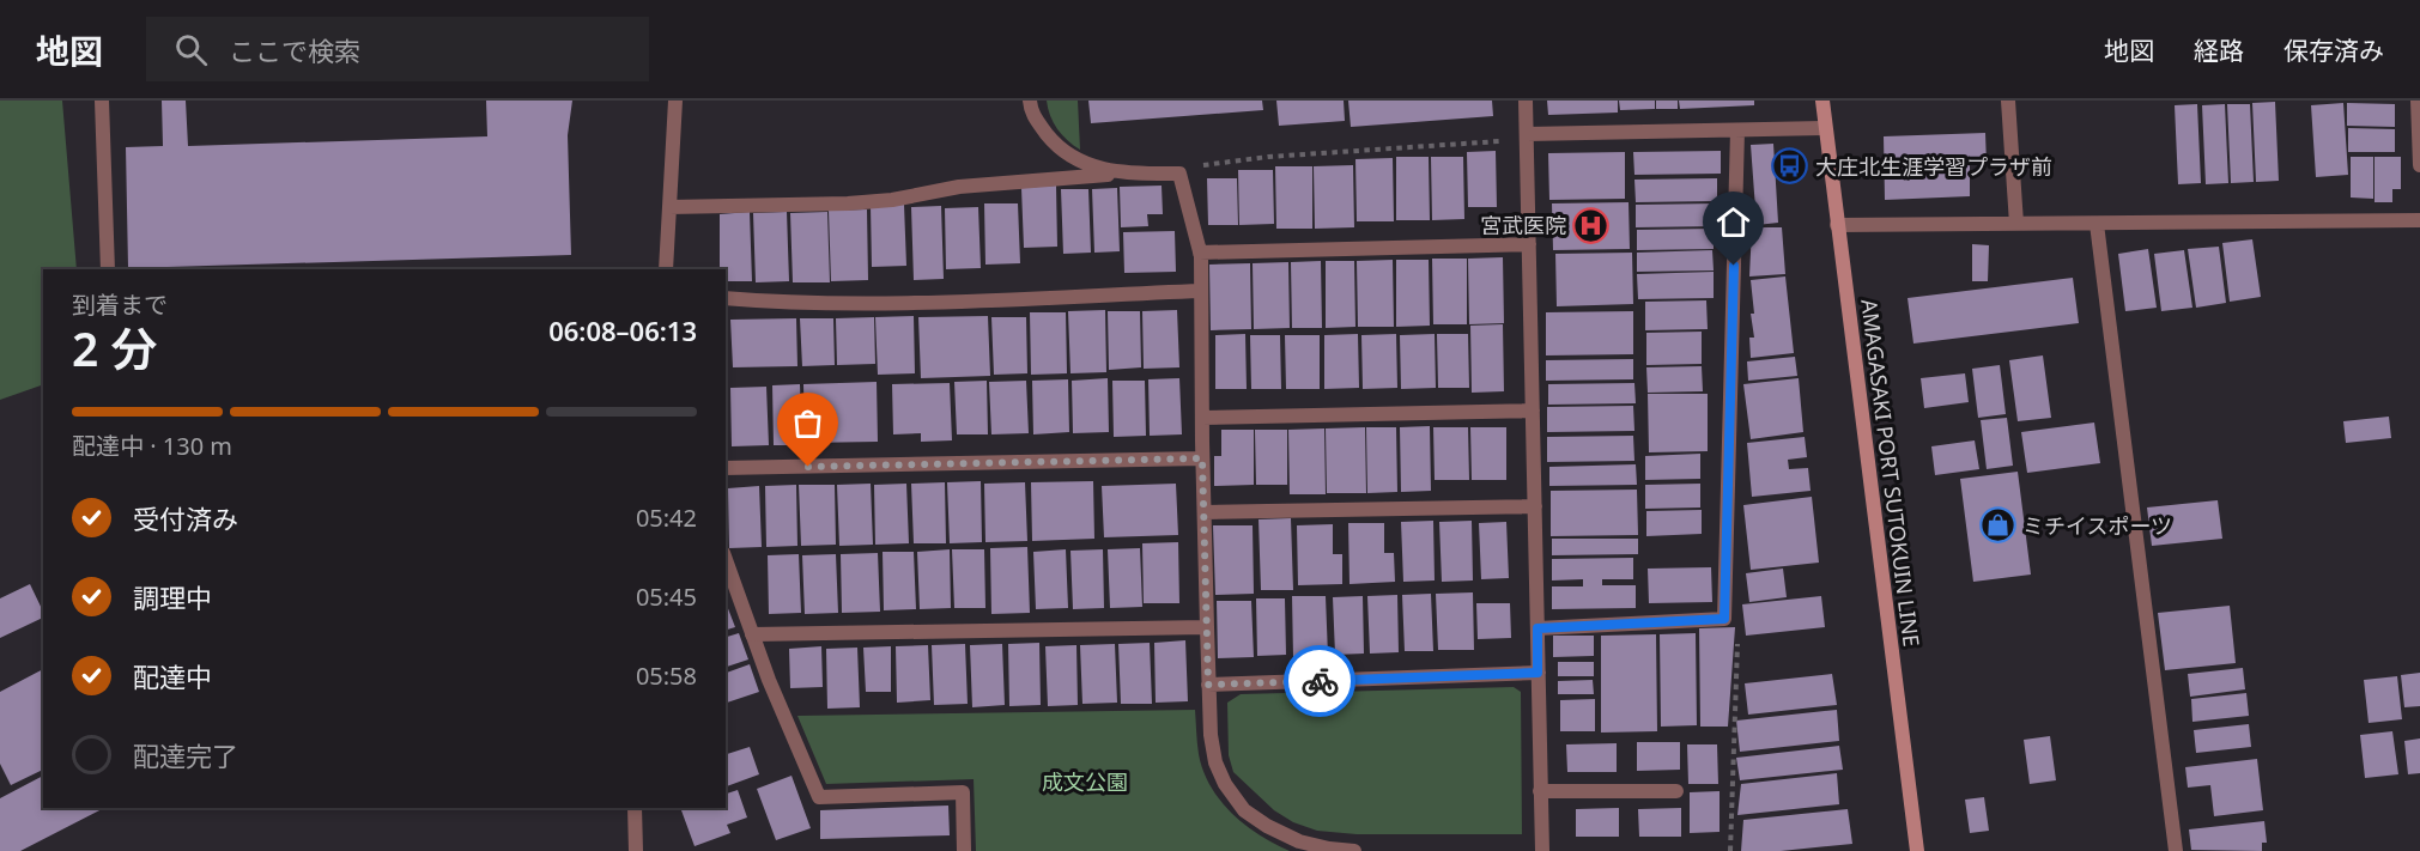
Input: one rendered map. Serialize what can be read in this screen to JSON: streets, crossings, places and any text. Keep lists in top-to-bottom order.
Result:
{
  "streets": {
    "main road": ["AMAGASAKI PORT SUTOKUIN LINE"]
  },
  "parks": ["成文公園"],
  "places": {
    "bus stop": ["大庄北生涯学習プラザ前"],
    "hospital": ["宮武医院"],
    "shop": ["ミチイスポーツ"]
  },
  "page": {
    "header": "地図",
    "search": "ここで検索",
    "nav": ["地図", "経路", "保存済み"],
    "heading": ["2 分", "到着まで", "06:08–06:13"],
    "bar": "配達中 · 130 m",
    "list": [
      ["受付済み", "05:42"],
      ["調理中", "05:45"],
      ["配達中", "05:58"],
      "配達完了"
    ]
  }
}
